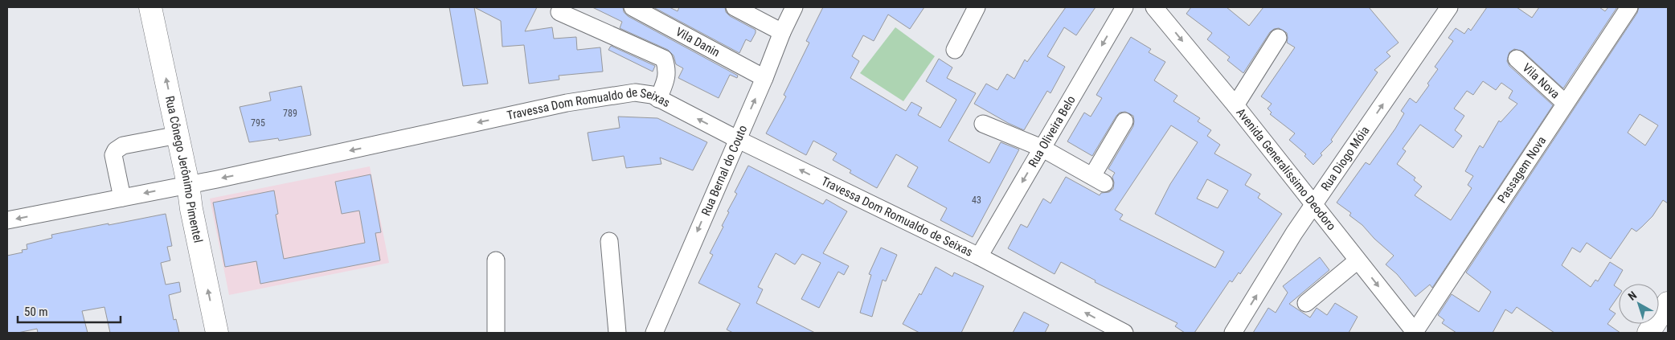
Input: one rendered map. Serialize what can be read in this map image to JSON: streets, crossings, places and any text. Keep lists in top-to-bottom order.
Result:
{
  "streets": {
    "main road": ["Rua Cônego Jerônimo Pimentel"],
    "street": [
      "Vila Danin",
      "Vila Nova",
      "Travessa Dom Romualdo de Seixas",
      "Rua Oliveira Belo",
      "Rua Diogo Móia",
      "Rua Bernal do Couto",
      "Avenida Generalíssimo Deodoro",
      "Passagem Nova"
    ]
  },
  "crossings": [
    ["Vila Danin", "Rua Bernal do Couto"],
    ["Vila Nova", "Passagem Nova"],
    ["Travessa Dom Romualdo de Seixas", "Rua Oliveira Belo"],
    ["Travessa Dom Romualdo de Seixas", "Rua Cônego Jerônimo Pimentel"],
    ["Travessa Dom Romualdo de Seixas", "Rua Bernal do Couto"],
    ["Rua Diogo Móia", "Avenida Generalíssimo Deodoro"],
    ["Avenida Generalíssimo Deodoro", "Passagem Nova"]
  ],
  "one_way": [
    "Travessa Dom Romualdo de Seixas",
    "Rua Oliveira Belo",
    "Rua Cônego Jerônimo Pimentel",
    "Avenida Generalíssimo Deodoro"
  ],
  "house_numbers": ["789", "795", "43"],
  "scale_bar": "50 m",
  "north": "top left"
}
